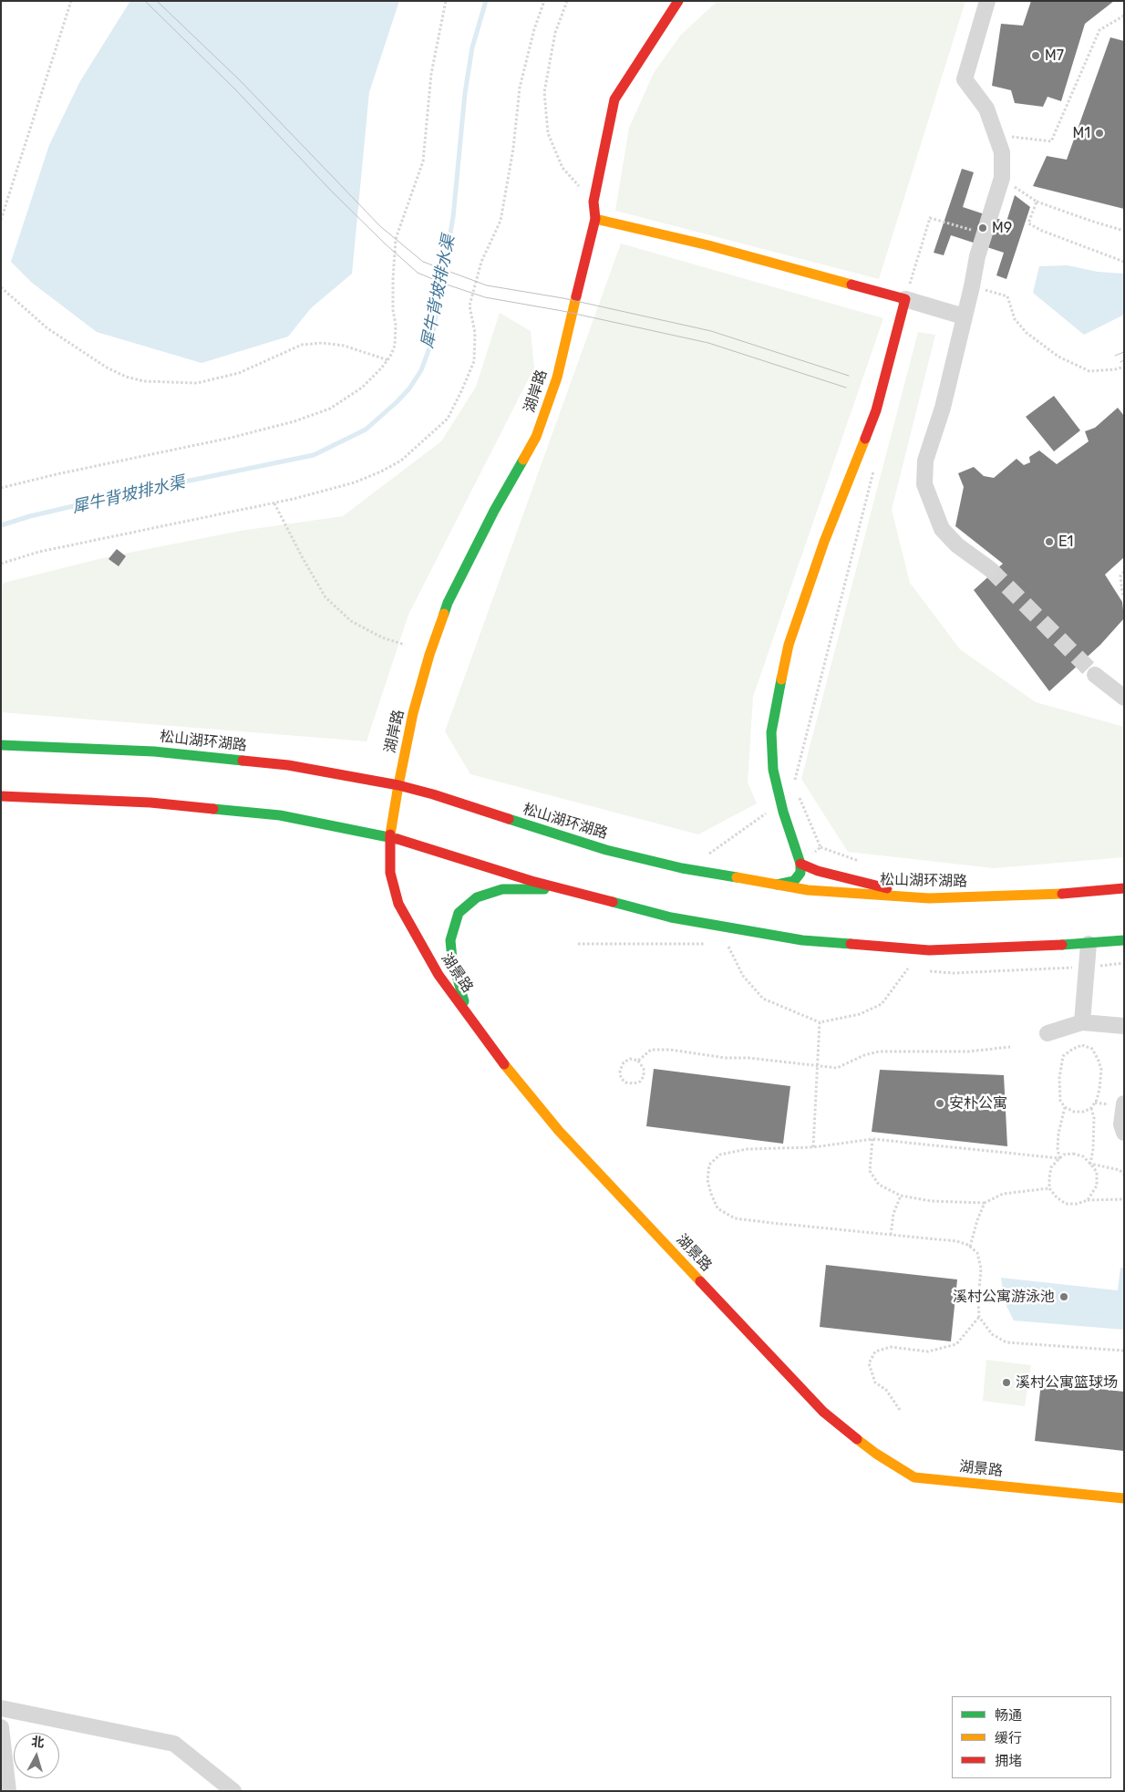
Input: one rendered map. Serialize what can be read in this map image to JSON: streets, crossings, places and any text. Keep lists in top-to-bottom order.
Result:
{
  "streets": {
    "main road": ["湖岸路", "松山湖环湖路", "湖景路"]
  },
  "crossings": [
    ["湖岸路", "松山湖环湖路"],
    ["湖岸路", "湖景路"]
  ],
  "water": ["犀牛背坡排水渠"],
  "places": [
    "M7",
    "M1",
    "M9",
    "E1",
    "安朴公寓",
    "溪村公寓游泳池",
    "溪村公寓篮球场"
  ],
  "legend": ["畅通", "缓行", "拥堵"],
  "north": "top"
}
